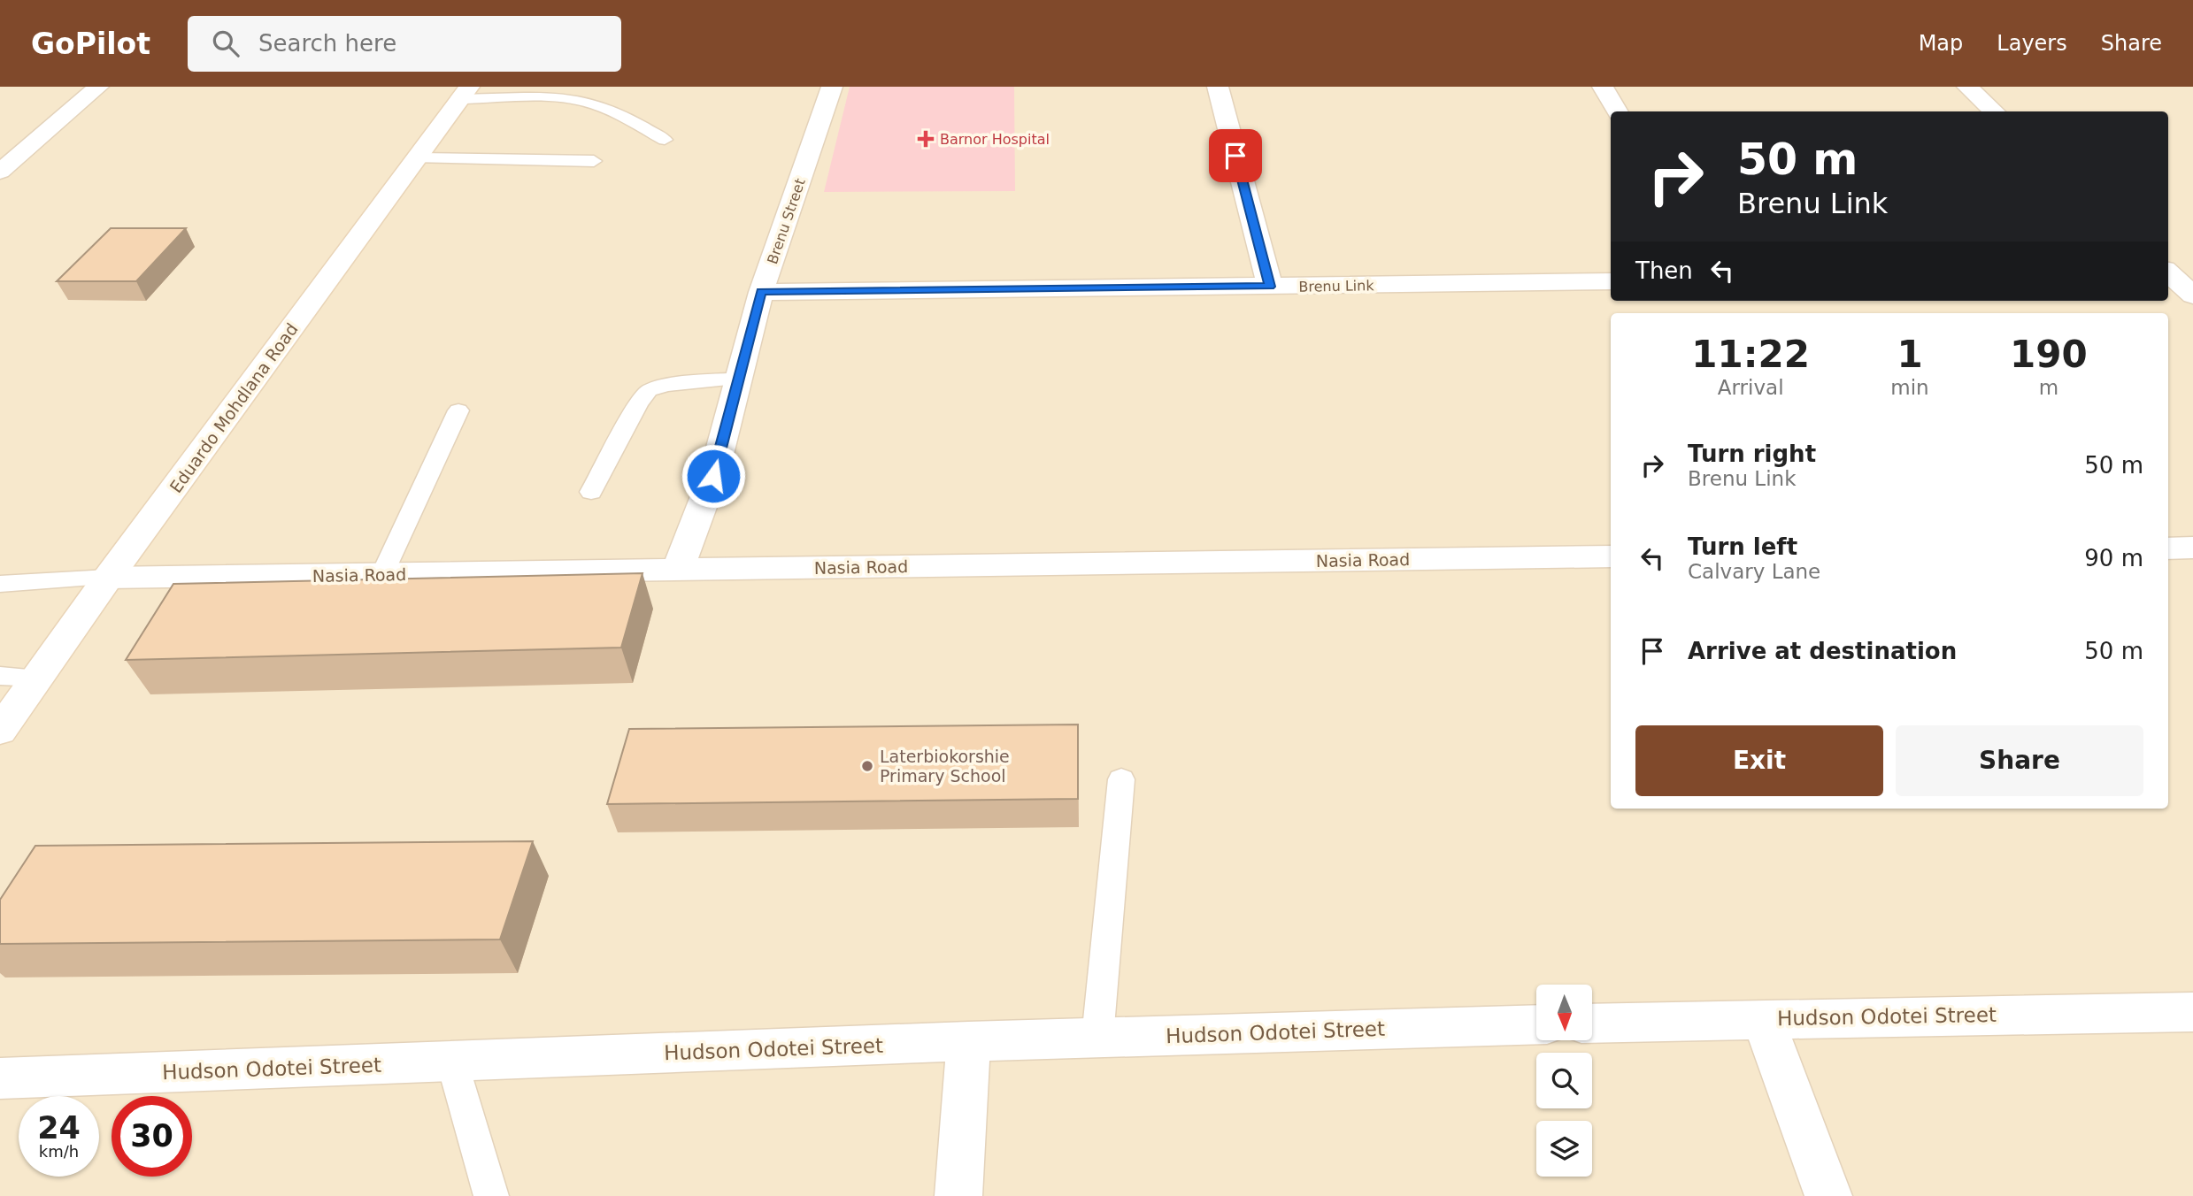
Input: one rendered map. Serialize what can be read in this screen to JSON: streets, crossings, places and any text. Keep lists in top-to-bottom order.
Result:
{
  "streets": {
    "street": [
      "Brenu Street",
      "Brenu Link",
      "Eduardo Mohdlana Road",
      "Nasia Road",
      "Hudson Odotei Street"
    ]
  },
  "crossings": [
    ["Brenu Street", "Brenu Link"],
    ["Brenu Street", "Nasia Road"],
    ["Eduardo Mohdlana Road", "Nasia Road"]
  ],
  "places": {
    "health": ["Barnor Hospital"],
    "other": ["Laterbiokorshie Primary School"]
  },
  "north": "bottom",
  "page": {
    "header": "GoPilot",
    "search": "Search here",
    "nav": ["Map", "Layers", "Share"],
    "turn": ["50 m", "Brenu Link"],
    "then": "Then",
    "eta": [
      "11:22",
      "Arrival",
      "1",
      "min",
      "190",
      "m"
    ],
    "list": [
      {
        "name": "Turn right",
        "note": "Brenu Link",
        "value": "50 m"
      },
      {
        "name": "Turn left",
        "note": "Calvary Lane",
        "value": "90 m"
      },
      {
        "name": "Arrive at destination",
        "value": "50 m"
      }
    ],
    "buttons": ["Exit", "Share"],
    "speed": "24 km/h",
    "limit": "30"
  }
}
